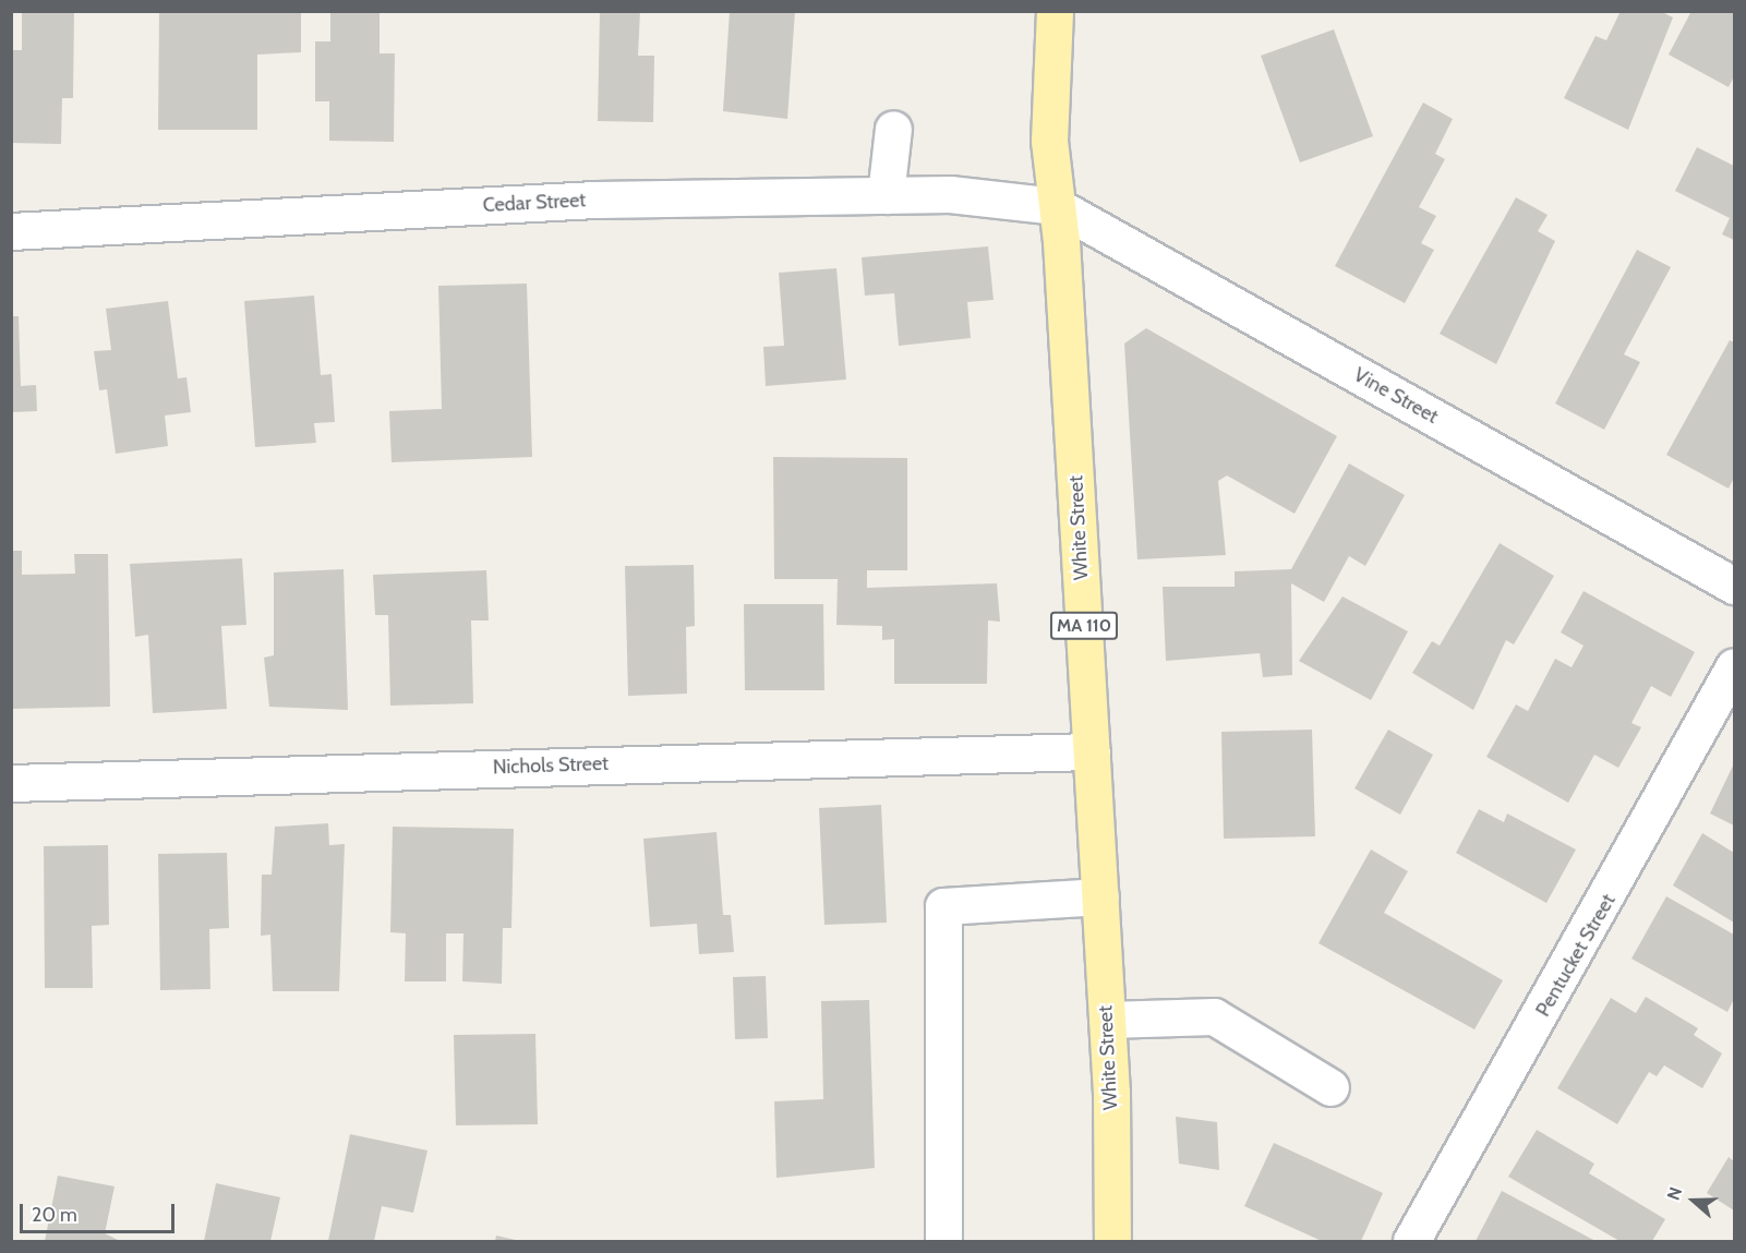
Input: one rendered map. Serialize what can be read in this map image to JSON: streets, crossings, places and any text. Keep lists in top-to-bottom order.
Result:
{
  "streets": {
    "main road": ["White Street", "MA 110"],
    "street": [
      "Cedar Street",
      "Vine Street",
      "Nichols Street",
      "Pentucket Street"
    ]
  },
  "crossings": [
    ["Cedar Street", "Vine Street"],
    ["Cedar Street", "White Street"],
    ["Vine Street", "White Street"],
    ["White Street", "Nichols Street"]
  ],
  "scale_bar": "20 m",
  "north": "left"
}
